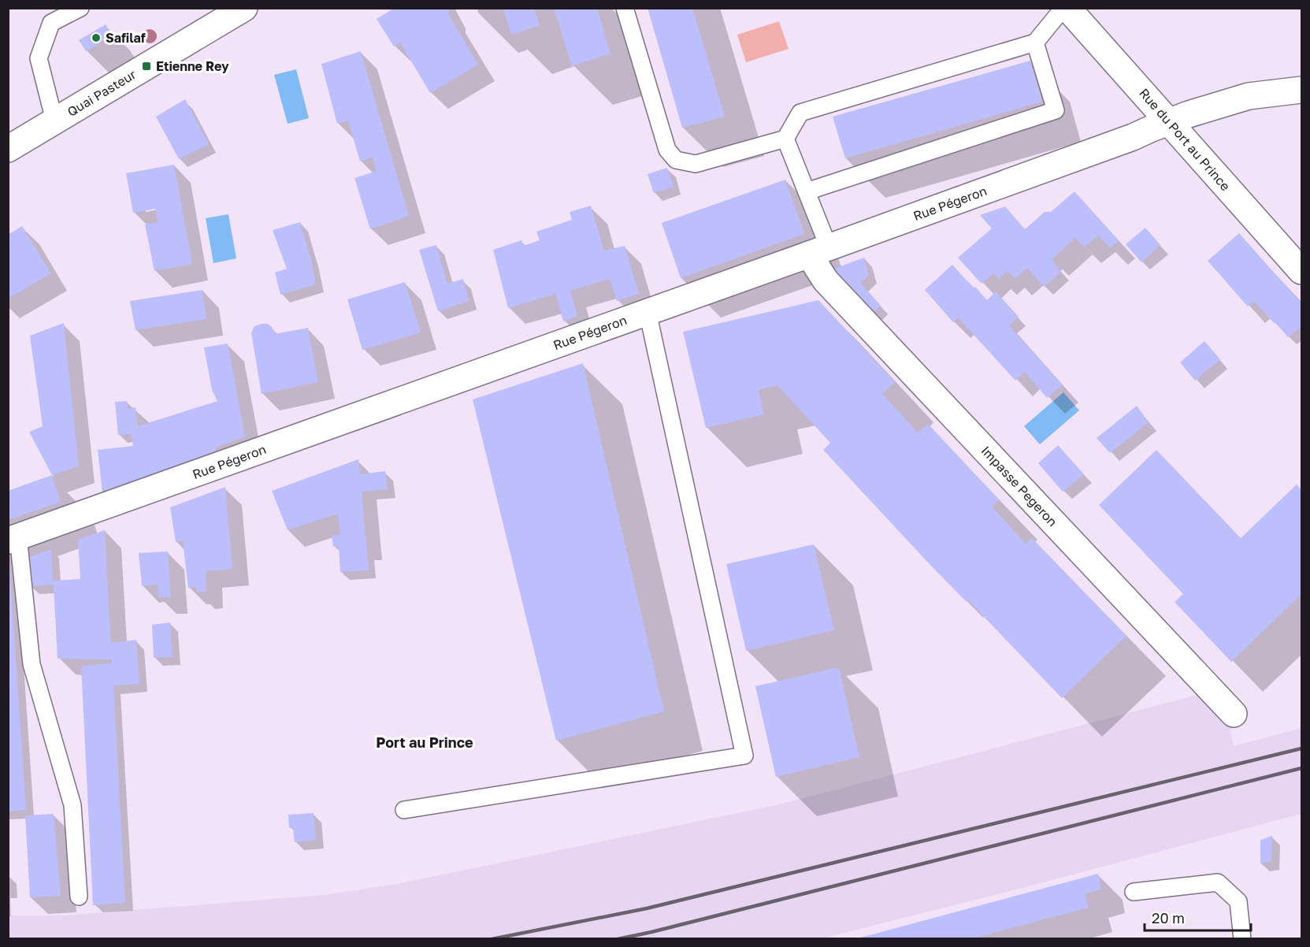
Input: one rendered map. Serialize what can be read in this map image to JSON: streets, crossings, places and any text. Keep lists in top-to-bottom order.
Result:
{
  "streets": {
    "street": [
      "Quai Pasteur",
      "Rue du Port au Prince",
      "Rue Pégeron",
      "Impasse Pegeron"
    ]
  },
  "crossings": [
    ["Rue du Port au Prince", "Rue Pégeron"],
    ["Rue Pégeron", "Impasse Pegeron"]
  ],
  "districts": ["Port au Prince"],
  "places": {
    "other": ["Safilaf"],
    "transit": ["Etienne Rey"]
  },
  "scale_bar": "20 m"
}
